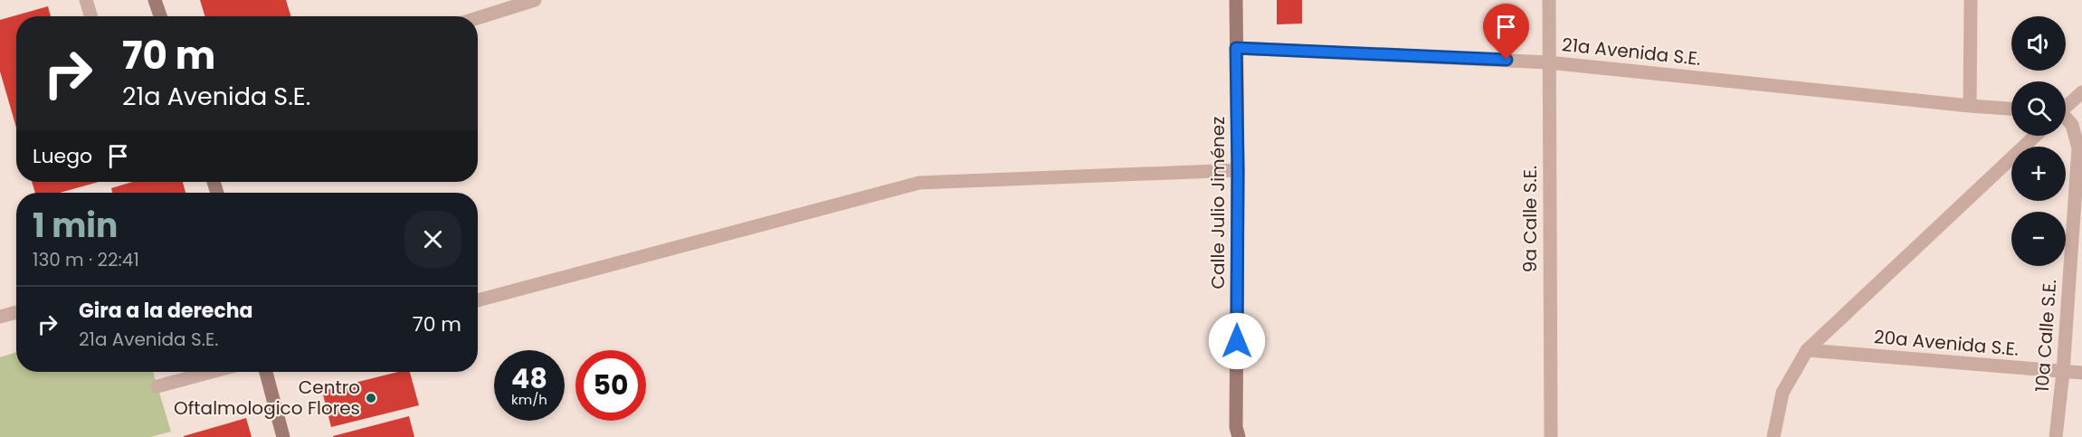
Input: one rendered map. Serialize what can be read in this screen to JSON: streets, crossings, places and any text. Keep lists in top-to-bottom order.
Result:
{
  "streets": {
    "main road": ["Calle Julio Jiménez"],
    "street": [
      "21a Avenida S.E.",
      "9a Calle S.E.",
      "10a Calle S.E.",
      "20a Avenida S.E."
    ]
  },
  "crossings": [
    ["21a Avenida S.E.", "Calle Julio Jiménez"],
    ["21a Avenida S.E.", "9a Calle S.E."],
    ["10a Calle S.E.", "20a Avenida S.E."]
  ],
  "places": ["Centro Oftalmologico Flores"],
  "page": {
    "map_buttons": ["+", "−"],
    "turn": ["70 m", "21a Avenida S.E."],
    "then": "Luego",
    "heading": ["1 min", "130 m · 22:41"],
    "list": [
      {
        "name": "Gira a la derecha",
        "note": "21a Avenida S.E.",
        "value": "70 m"
      }
    ],
    "speed": "48 km/h",
    "limit": "50"
  }
}
